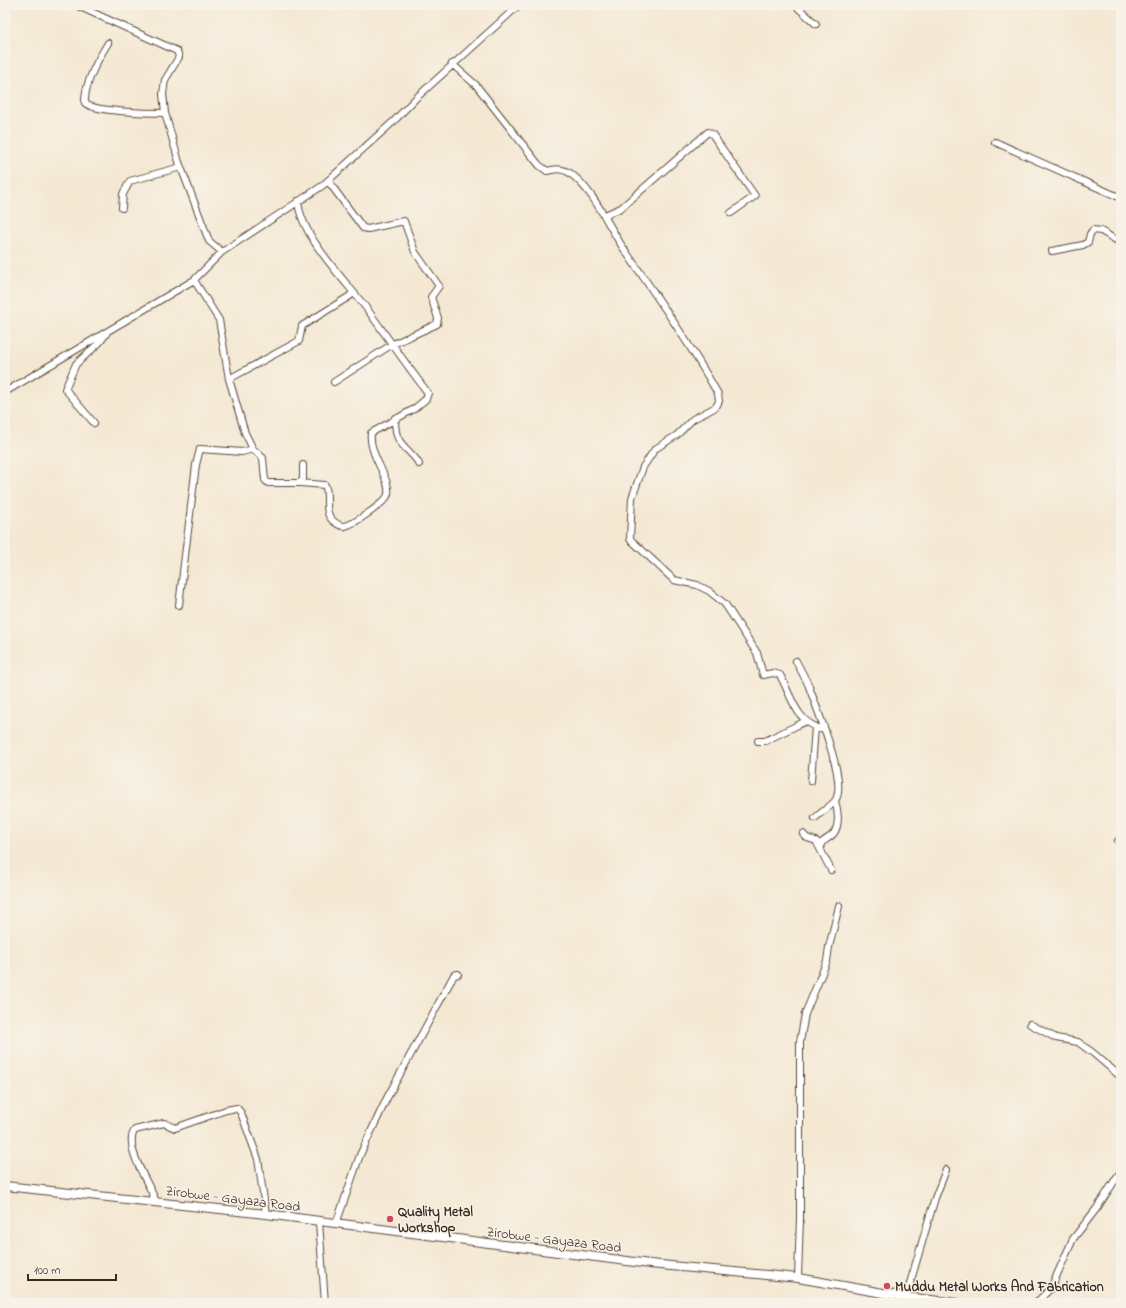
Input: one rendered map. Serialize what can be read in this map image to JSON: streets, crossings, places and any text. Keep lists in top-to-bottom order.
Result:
{
  "streets": {
    "street": ["Zirobwe - Gayaza Road"]
  },
  "places": ["Quality Metal Workshop", "Muddu Metal Works And Fabrication"],
  "scale_bar": "100 m"
}
